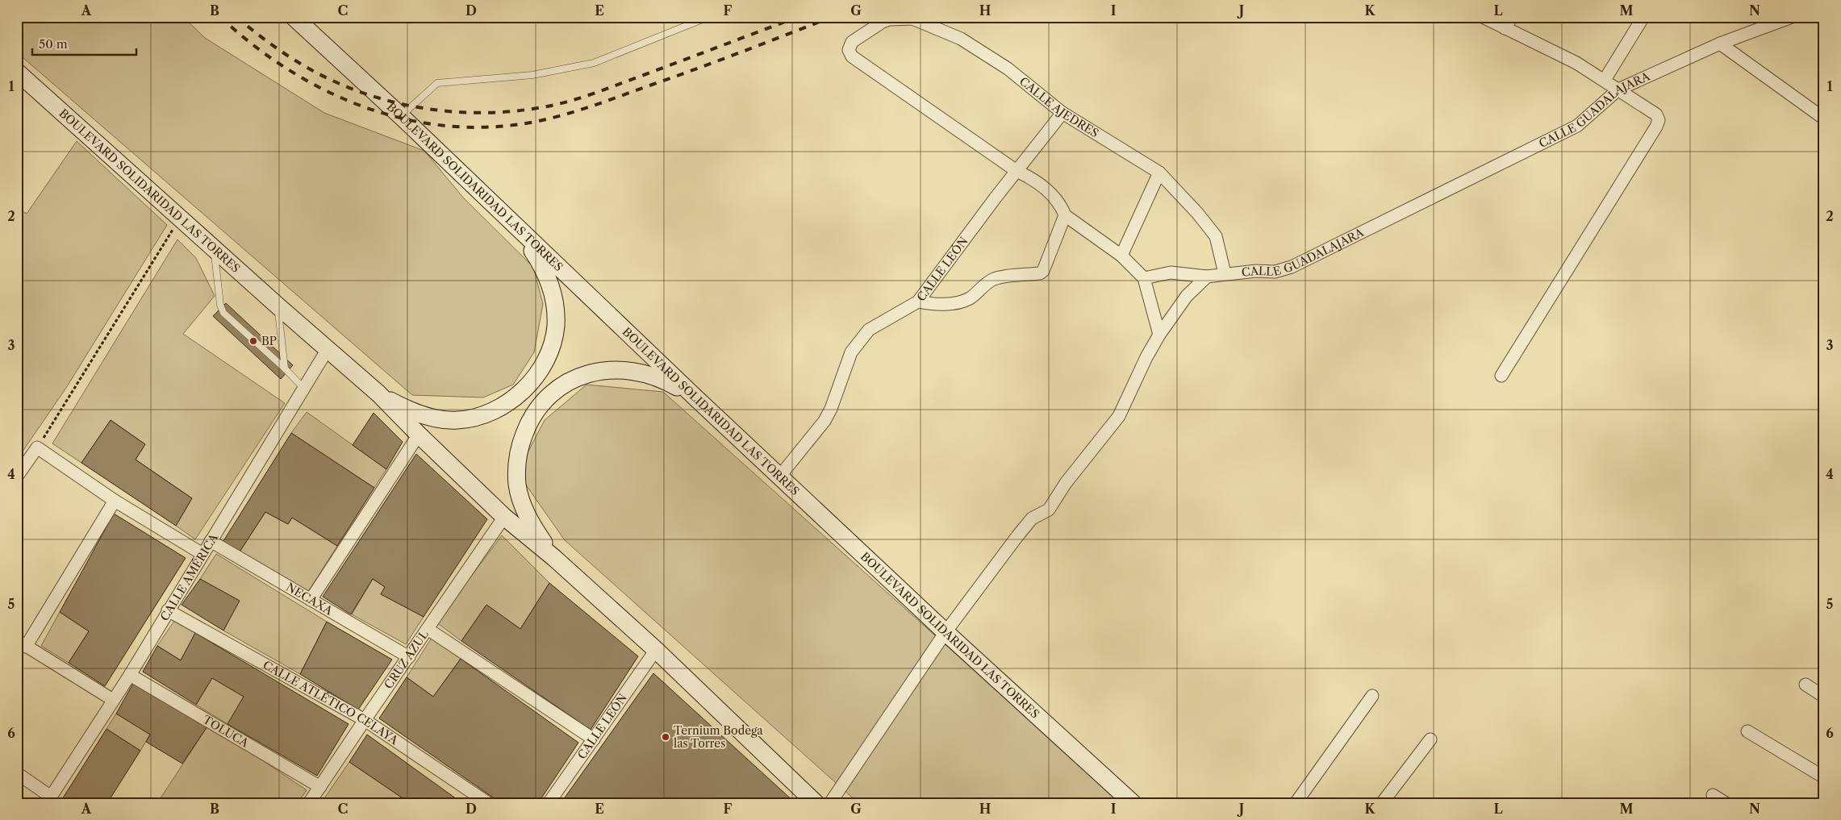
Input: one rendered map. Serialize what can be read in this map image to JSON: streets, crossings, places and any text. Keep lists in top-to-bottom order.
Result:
{
  "streets": {
    "main road": ["BOULEVARD SOLIDARIDAD LAS TORRES"],
    "street": [
      "CALLE AJEDRES",
      "CALLE GUADALAJARA",
      "CALLE LEÓN",
      "CALLE AMÉRICA",
      "NECAXA",
      "CRUZ AZUL",
      "CALLE ATLÉTICO CELAYA",
      "TOLUCA"
    ]
  },
  "crossings": [
    ["CALLE AJEDRES", "CALLE GUADALAJARA"],
    ["CALLE AJEDRES", "CALLE LEÓN"],
    ["BOULEVARD SOLIDARIDAD LAS TORRES", "CALLE LEÓN"],
    ["BOULEVARD SOLIDARIDAD LAS TORRES", "CALLE AMÉRICA"],
    ["BOULEVARD SOLIDARIDAD LAS TORRES", "CRUZ AZUL"],
    ["CALLE AMÉRICA", "NECAXA"],
    ["CALLE AMÉRICA", "CALLE ATLÉTICO CELAYA"],
    ["CALLE AMÉRICA", "TOLUCA"],
    ["NECAXA", "CRUZ AZUL"],
    ["CRUZ AZUL", "CALLE ATLÉTICO CELAYA"],
    ["CRUZ AZUL", "TOLUCA"]
  ],
  "places": ["BP", "Ternium Bodega las Torres"],
  "scale_bar": "50 m",
  "grid": {
    "columns": [
      "A",
      "B",
      "C",
      "D",
      "E",
      "F",
      "G",
      "H",
      "I",
      "J",
      "K",
      "L",
      "M",
      "N"
    ],
    "rows": [
      "1",
      "2",
      "3",
      "4",
      "5",
      "6"
    ]
  }
}
